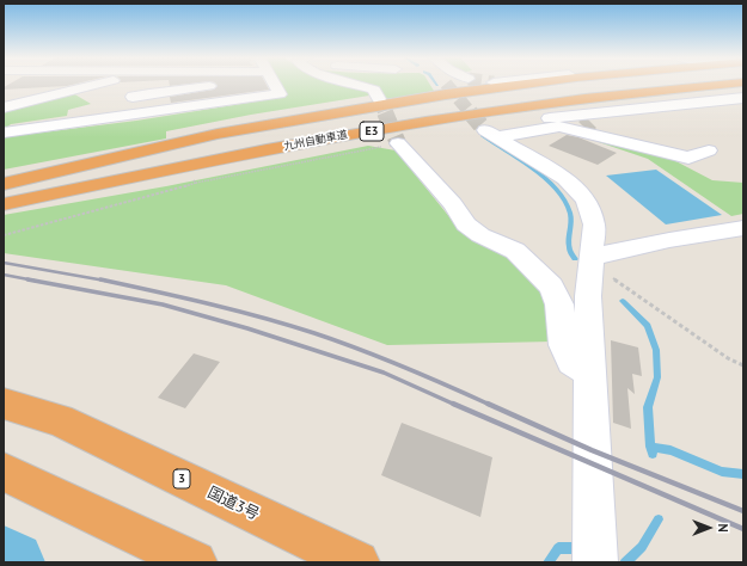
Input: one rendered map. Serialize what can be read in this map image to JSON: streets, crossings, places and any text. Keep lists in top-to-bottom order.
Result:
{
  "streets": {
    "highway": [
      "E3",
      "九州自動車道",
      "3",
      "国道3号"
    ]
  },
  "north": "right"
}
